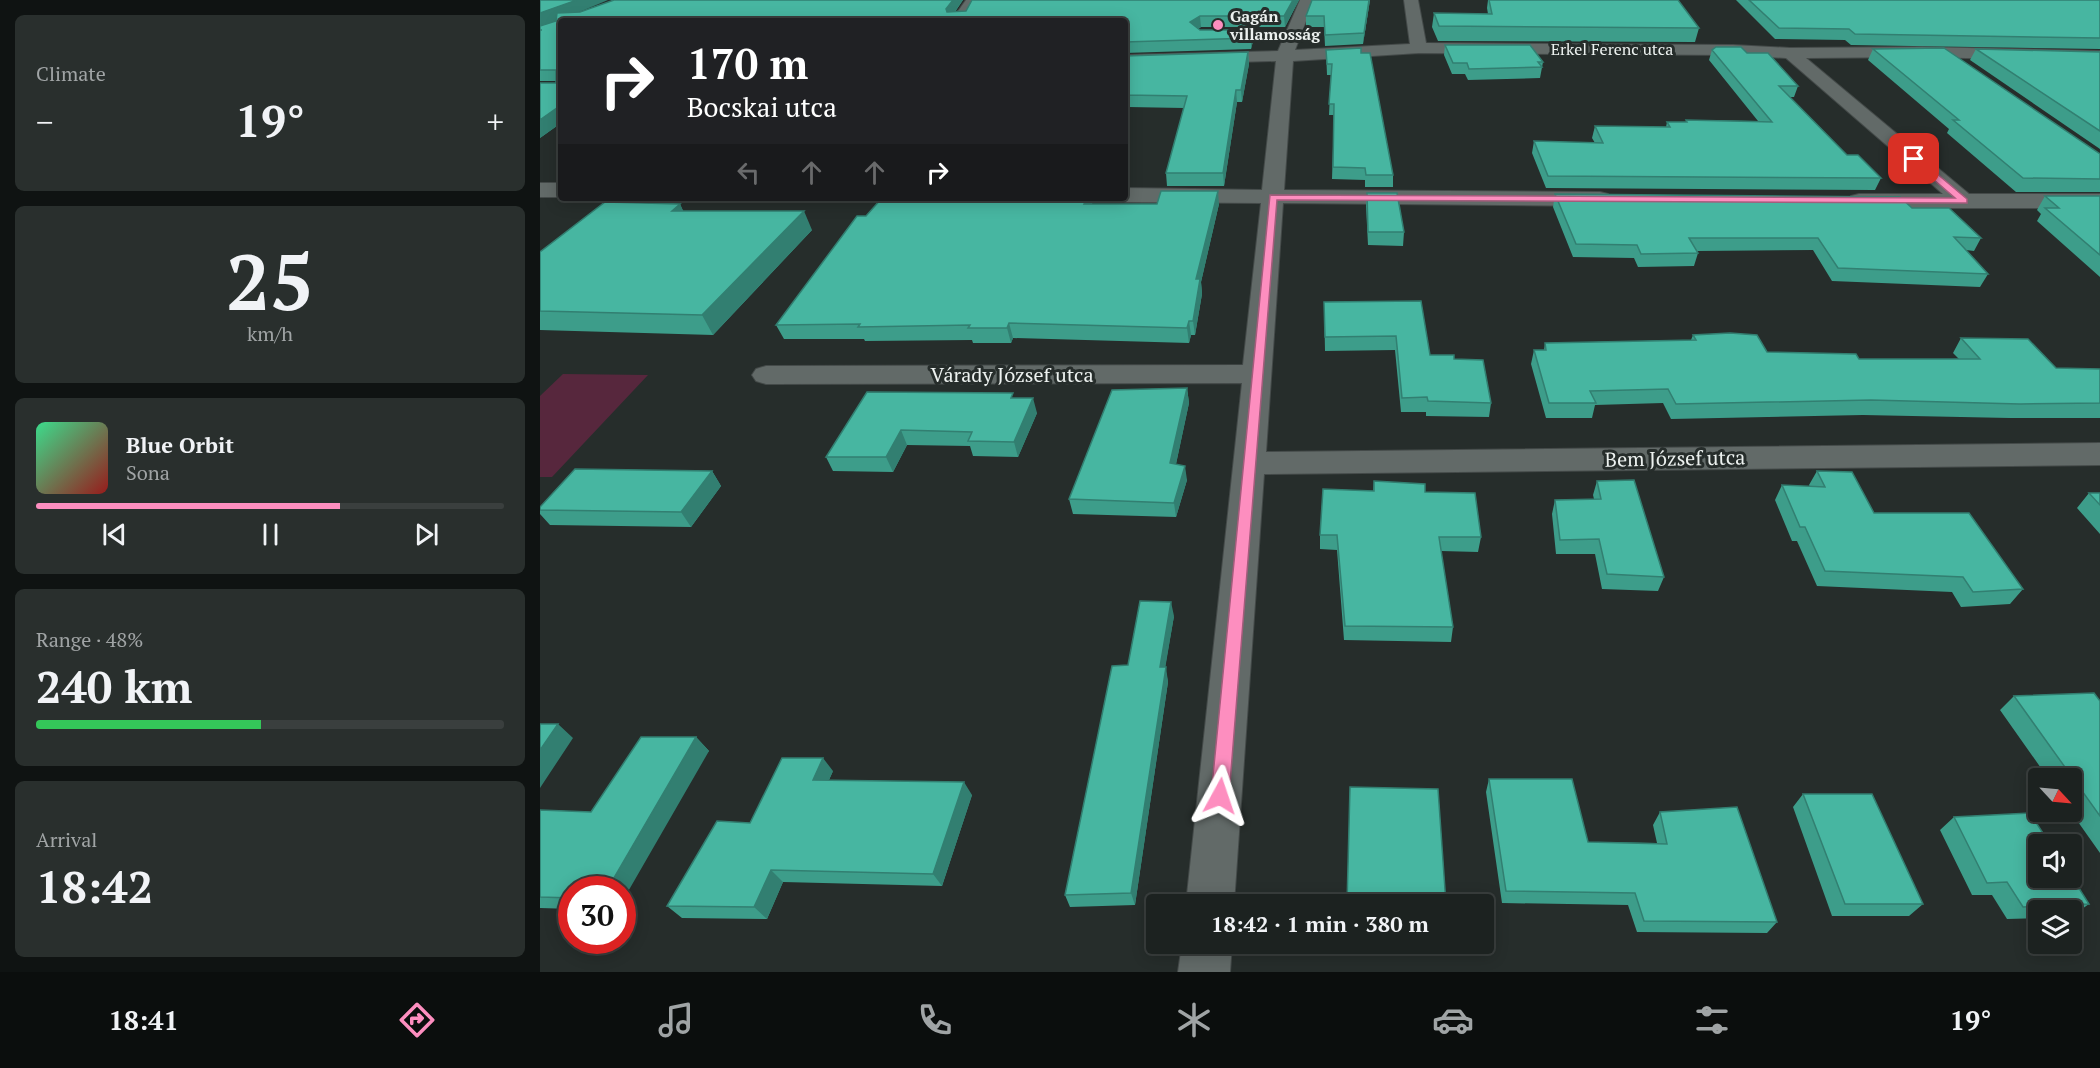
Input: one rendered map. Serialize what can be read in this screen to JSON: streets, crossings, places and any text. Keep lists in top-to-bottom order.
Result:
{
  "streets": {
    "street": ["Erkel Ferenc utca", "Várady József utca", "Bem József utca"]
  },
  "places": ["Gagán villamosság"],
  "north": "bottom right",
  "page": {
    "tile": [
      "Climate",
      ["25", "km/h"],
      ["Range · 48%", "240 km"],
      ["Arrival", "18:42"]
    ],
    "turn": ["170 m", "Bocskai utca"],
    "heat": ["−", "19°", "+"],
    "song": ["Blue Orbit", "Sona"],
    "limit": "30",
    "trip": "18:42 · 1 min · 380 m",
    "tabs": ["18:41", "19°"]
  }
}
